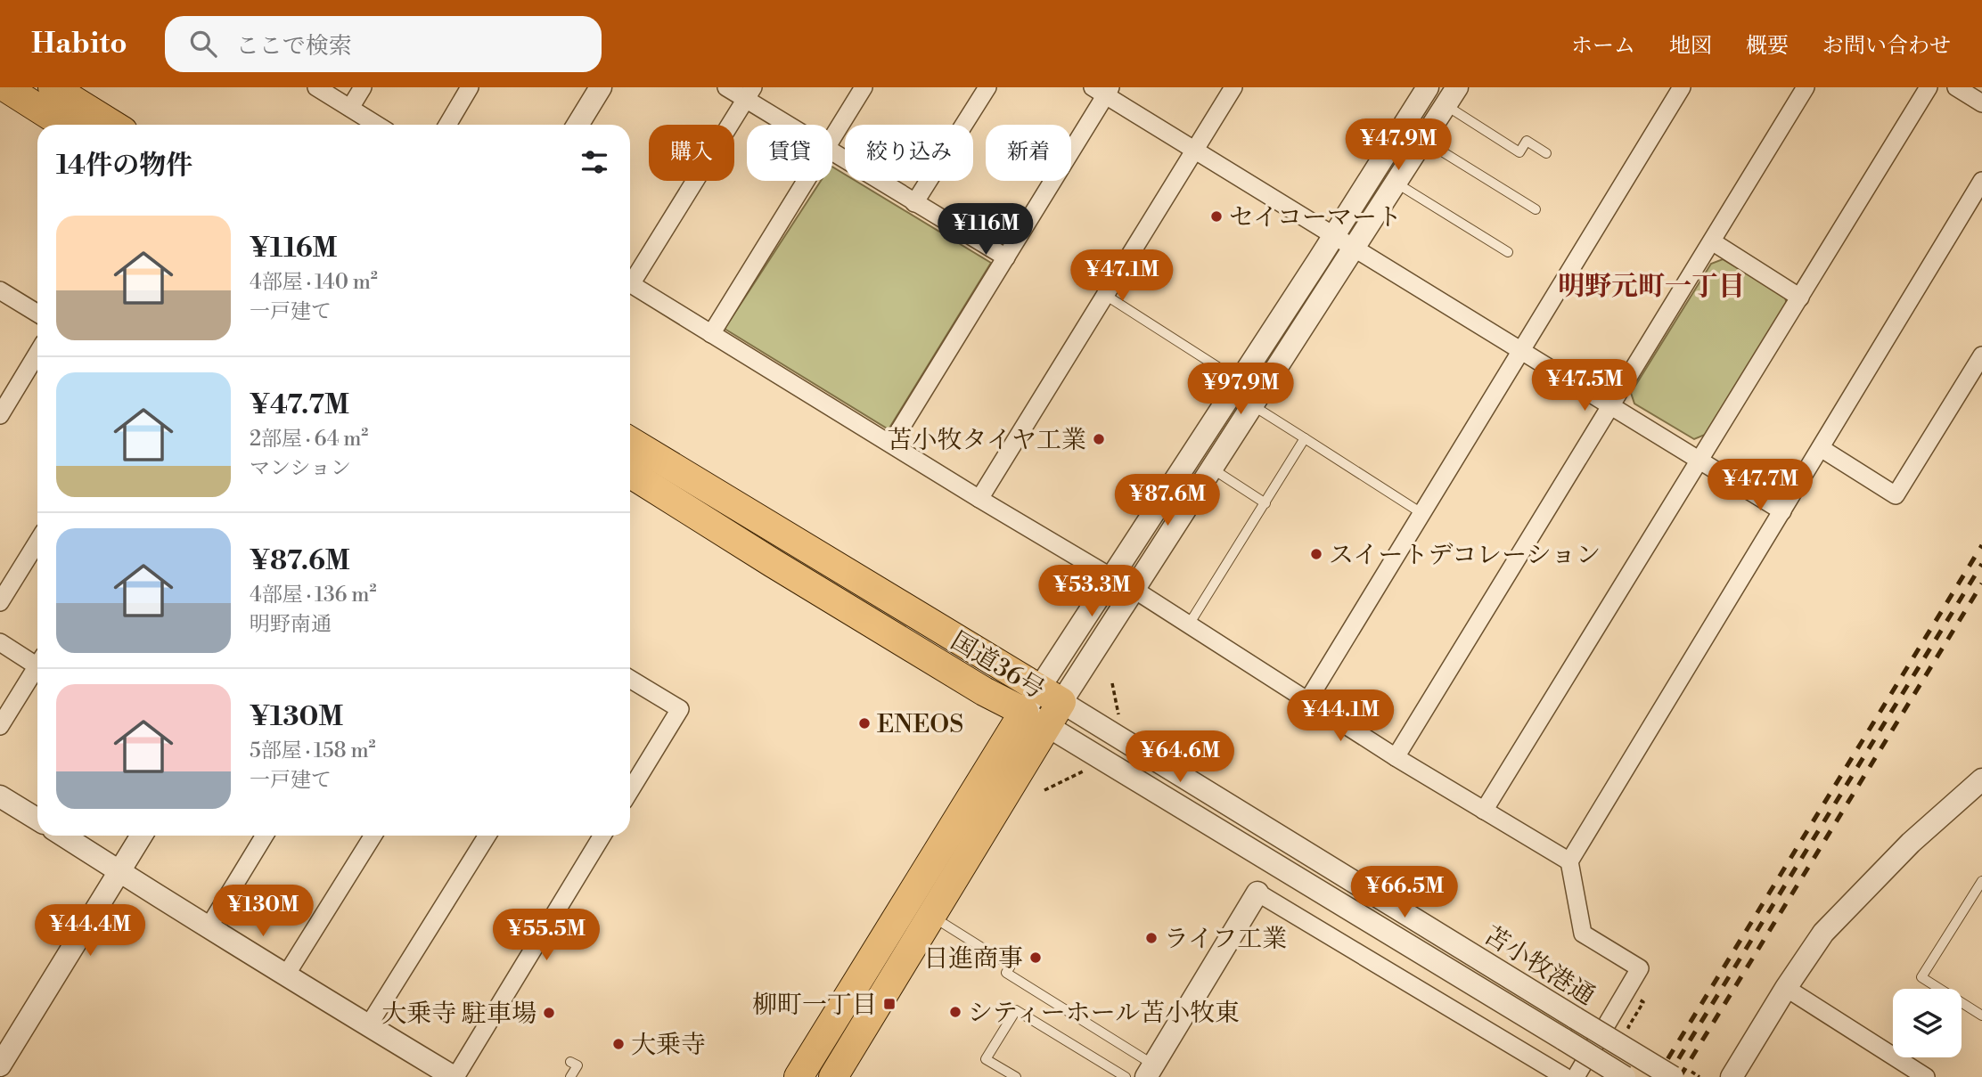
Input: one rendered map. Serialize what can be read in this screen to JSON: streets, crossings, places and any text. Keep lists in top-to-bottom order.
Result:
{
  "streets": {
    "highway": ["国道36号"],
    "street": ["苫小牧港通"]
  },
  "crossings": [
    ["国道36号", "苫小牧港通"]
  ],
  "districts": ["明野元町一丁目"],
  "places": {
    "other": [
      "セイコーマート",
      "苫小牧タイヤ工業",
      "スイートデコレーション",
      "ENEOS",
      "ライフ工業",
      "日進商事",
      "シティーホール苫小牧東",
      "大乗寺 駐車場",
      "大乗寺"
    ],
    "transit": ["柳町一丁目"]
  },
  "page": {
    "header": "Habito",
    "search": "ここで検索",
    "nav": [
      "ホーム",
      "地図",
      "概要",
      "お問い合わせ"
    ],
    "price": [
      "¥47.9M",
      "¥116M",
      "¥47.1M",
      "¥47.5M",
      "¥97.9M",
      "¥47.7M",
      "¥87.6M",
      "¥53.3M",
      "¥44.1M",
      "¥64.6M",
      "¥66.5M",
      "¥130M",
      "¥44.4M",
      "¥55.5M"
    ],
    "chip": [
      "購入",
      "賃貸",
      "絞り込み",
      "新着"
    ],
    "heading": "14件の物件",
    "list": [
      {
        "name": "¥116M",
        "note": "4部屋 · 140 m² · 一戸建て"
      },
      {
        "name": "¥47.7M",
        "note": "2部屋 · 64 m² · マンション"
      },
      {
        "name": "¥87.6M",
        "note": "4部屋 · 136 m² · 明野南通"
      },
      {
        "name": "¥130M",
        "note": "5部屋 · 158 m² · 一戸建て"
      }
    ]
  }
}
